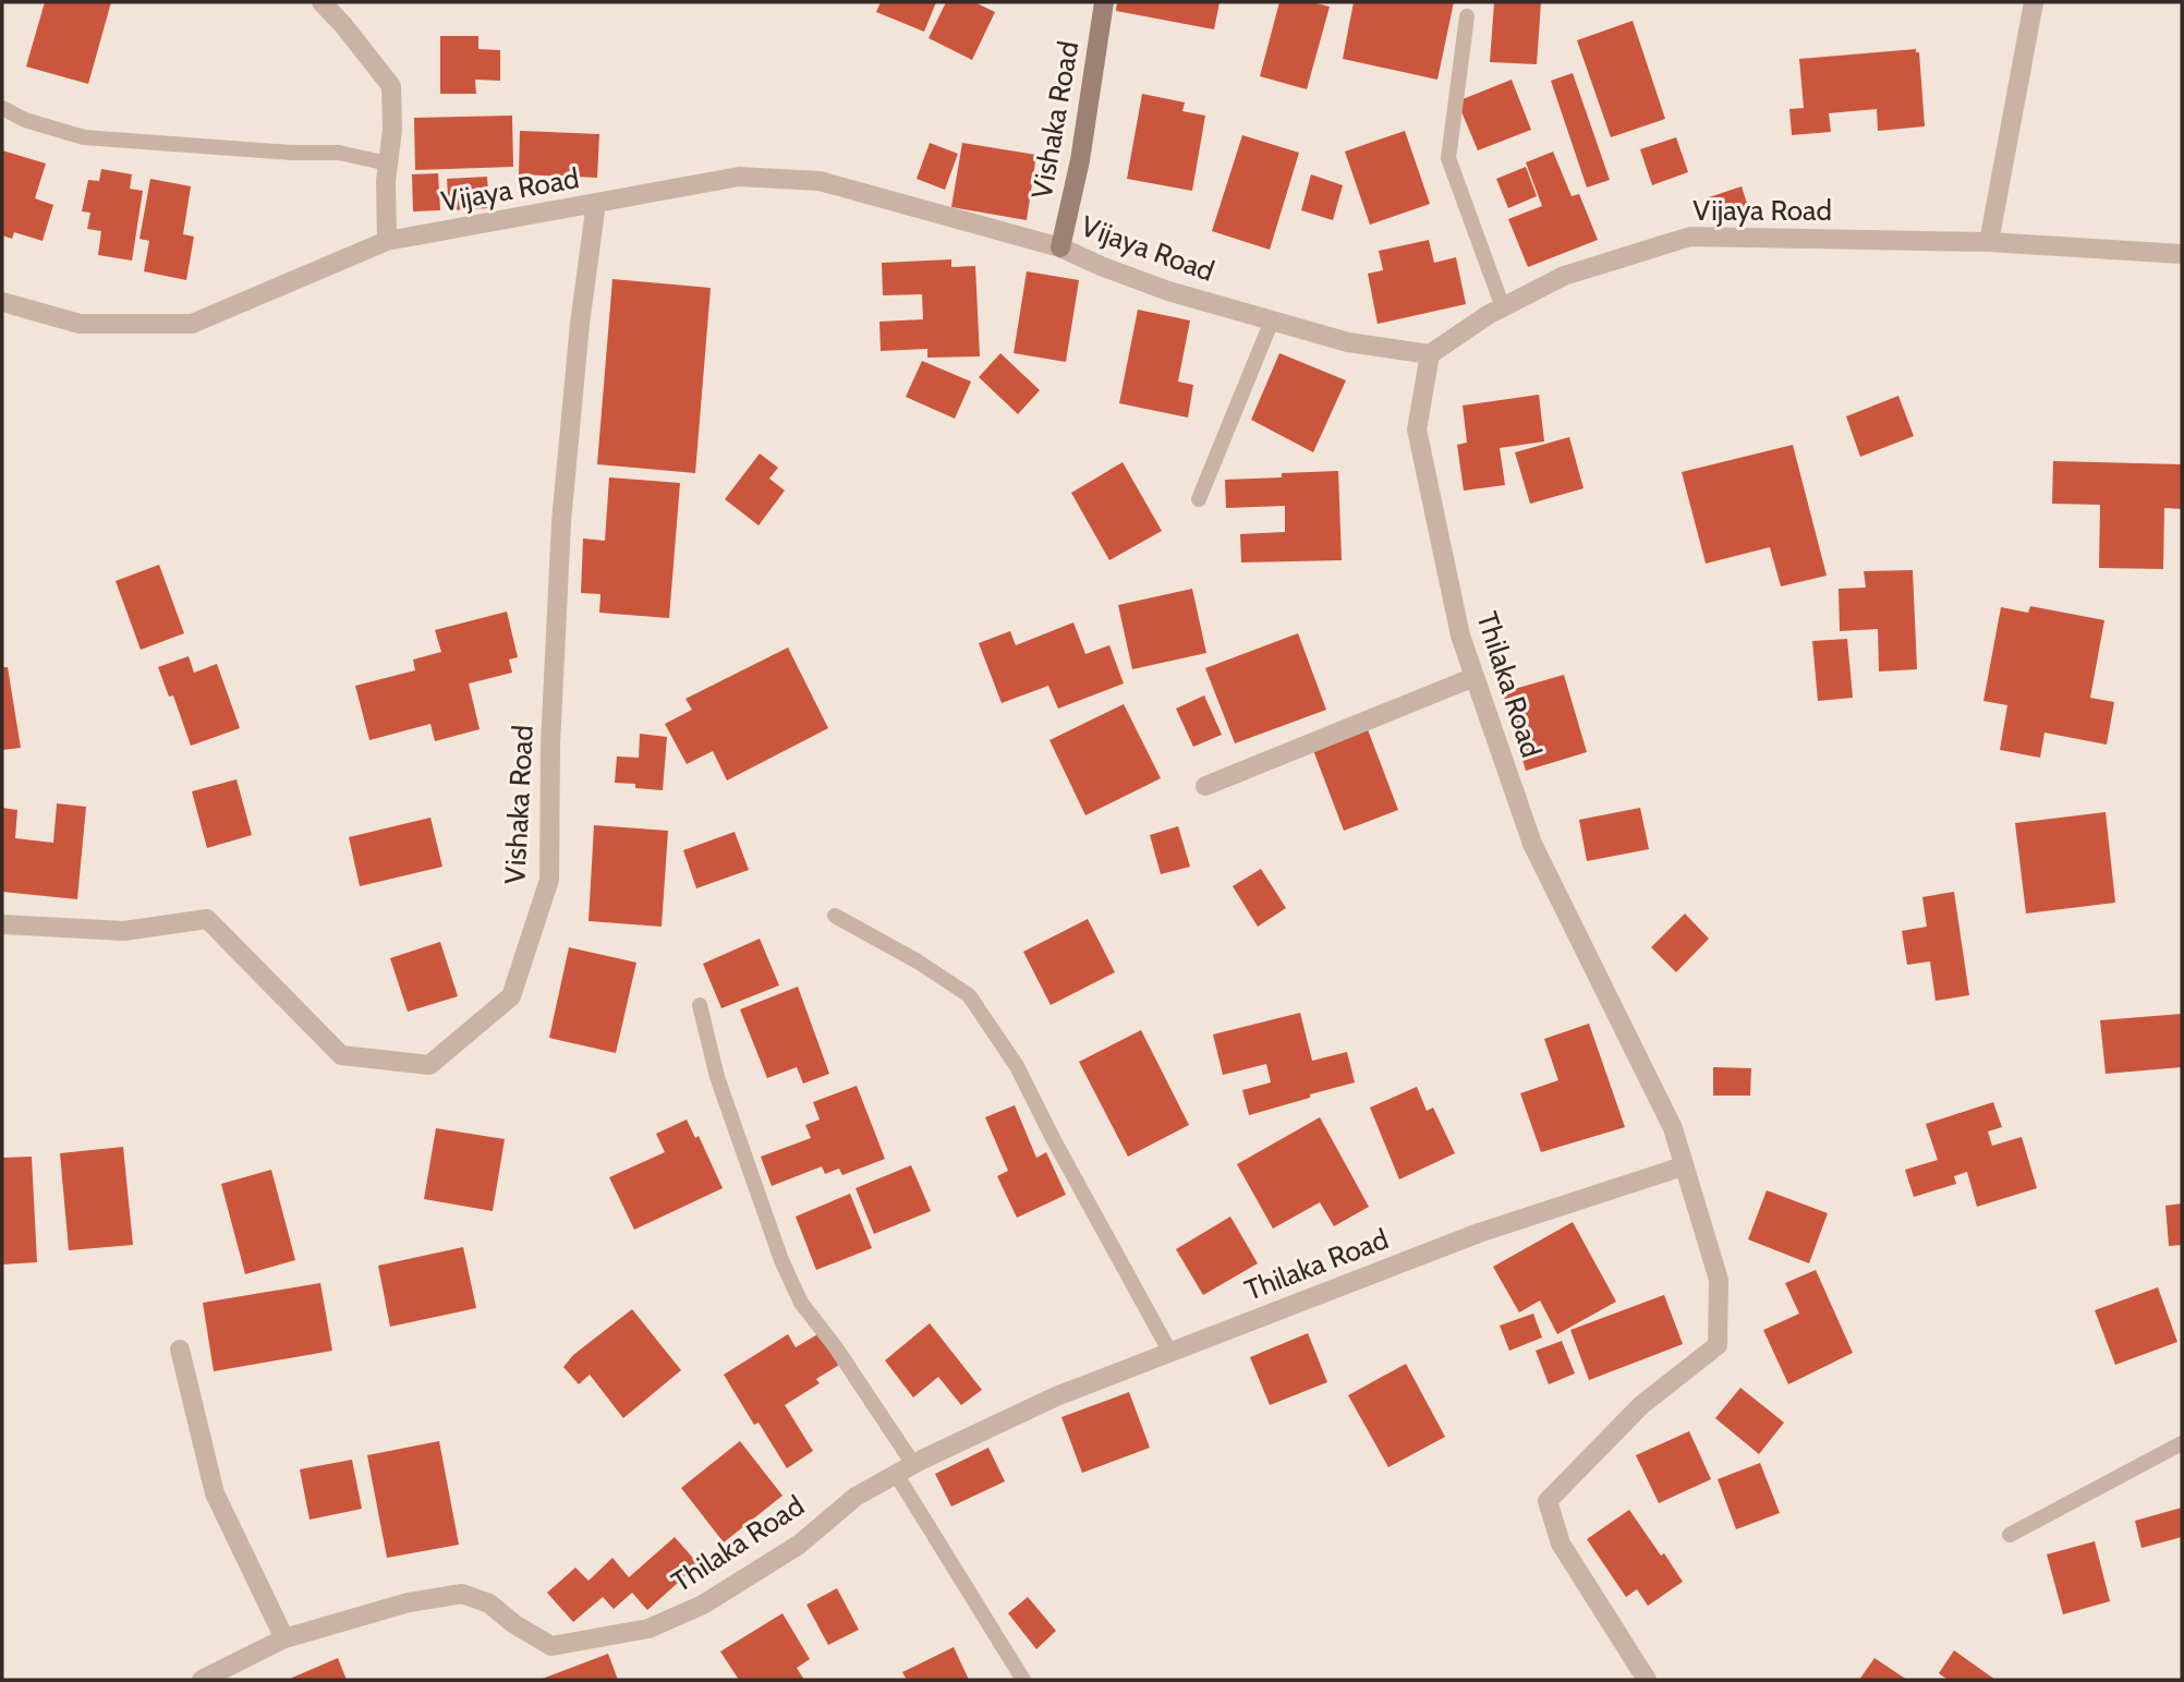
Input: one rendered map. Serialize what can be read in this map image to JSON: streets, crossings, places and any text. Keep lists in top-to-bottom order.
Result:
{
  "streets": {
    "street": ["Vishaka Road", "Vijaya Road", "Thilaka Road"]
  },
  "crossings": [
    ["Vishaka Road", "Vijaya Road"],
    ["Vijaya Road", "Thilaka Road"]
  ]
}
